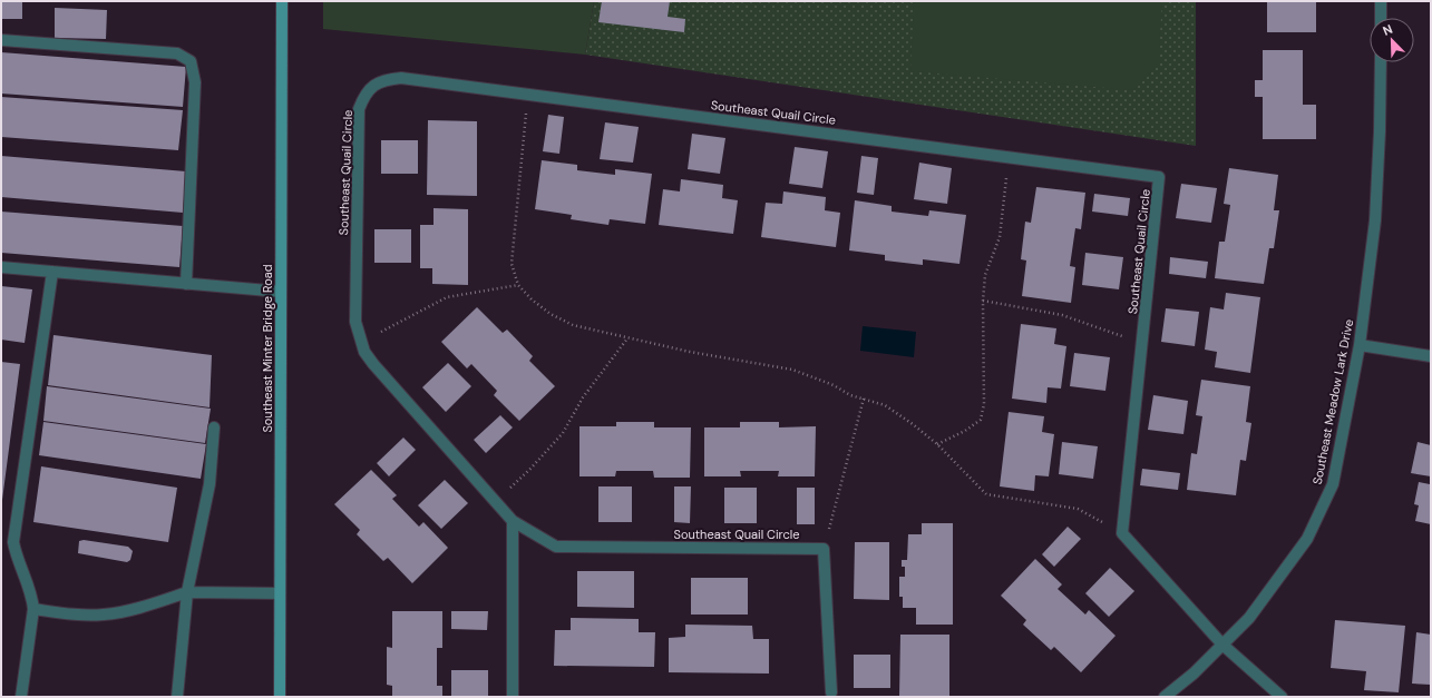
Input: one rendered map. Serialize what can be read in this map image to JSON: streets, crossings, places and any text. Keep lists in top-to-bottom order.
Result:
{
  "streets": {
    "main road": ["Southeast Minter Bridge Road"],
    "street": ["Southeast Quail Circle", "Southeast Meadow Lark Drive"]
  },
  "north": "top left"
}
